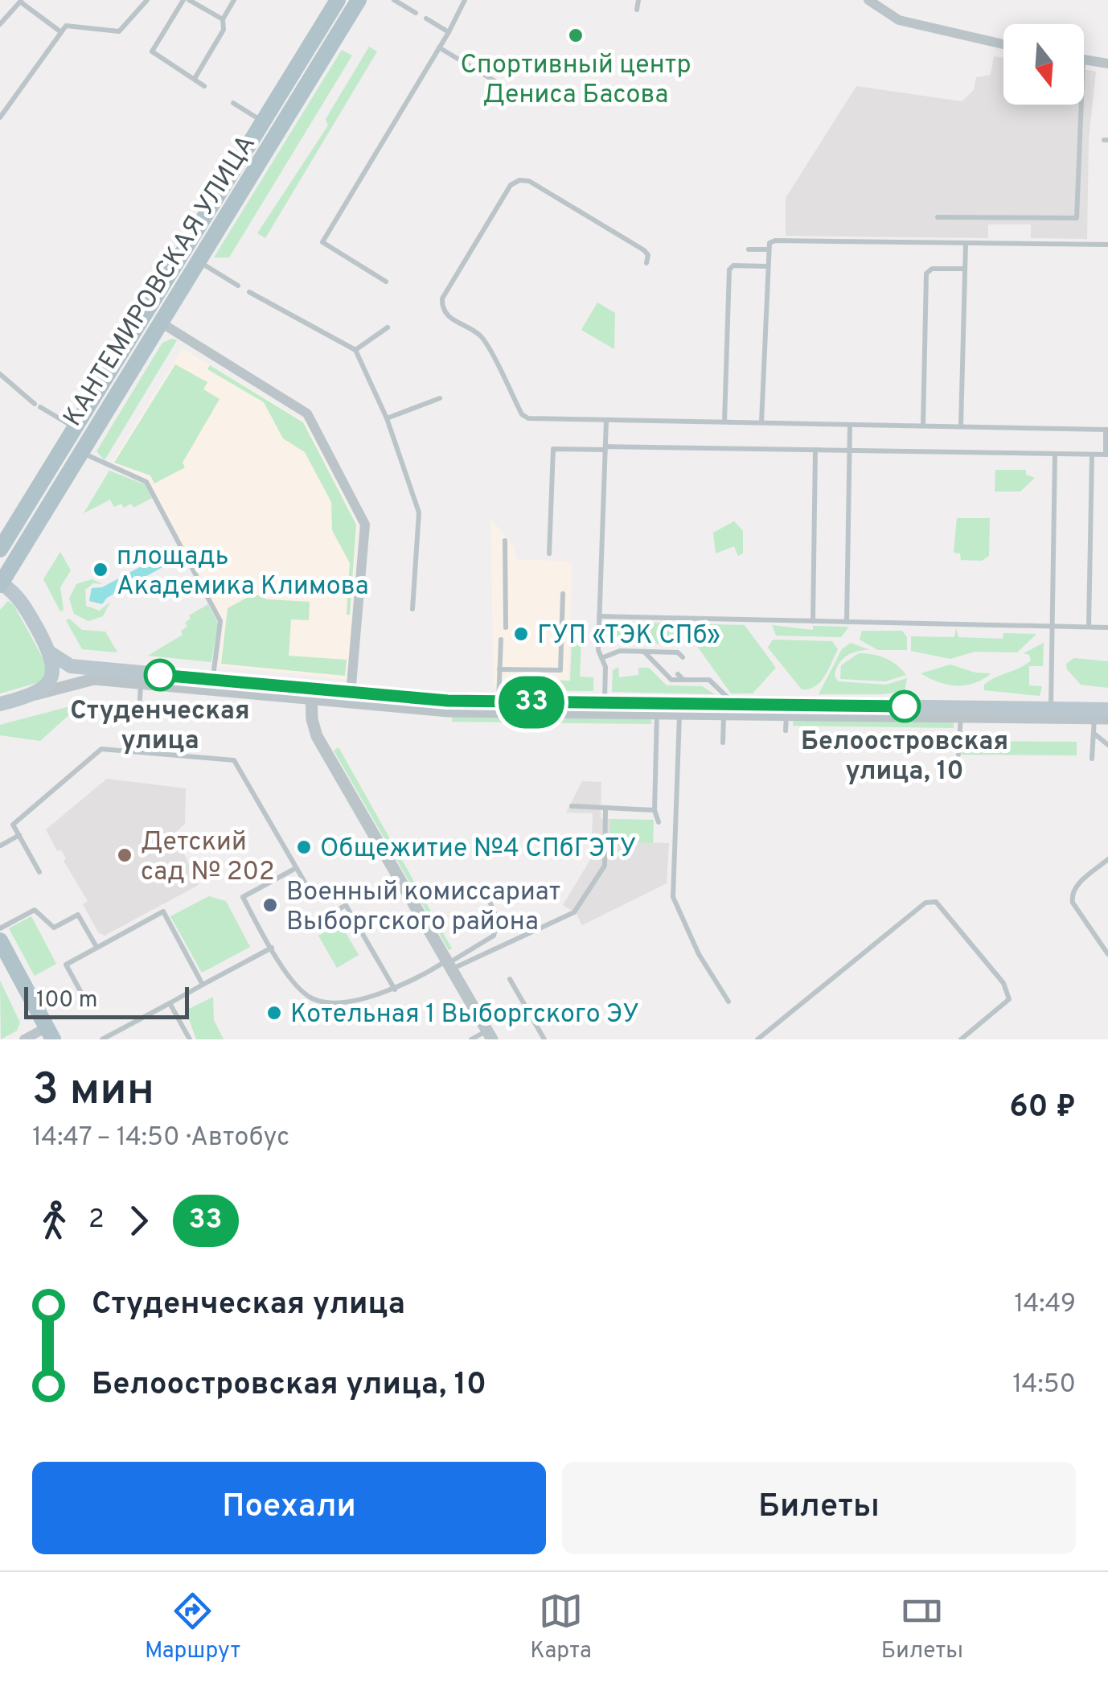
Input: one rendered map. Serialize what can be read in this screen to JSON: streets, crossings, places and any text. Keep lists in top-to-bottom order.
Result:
{
  "streets": {
    "main road": ["КАНТЕМИРОВСКАЯ УЛИЦА"]
  },
  "places": [
    "Спортивный центр Дениса Басова",
    "площадь Академика Климова",
    "ГУП «ТЭК СПб»",
    "Студенческая улица",
    "Белоостровская улица, 10",
    "Общежитие №4 СПбГЭТУ",
    "Детский сад № 202",
    "Военный комиссариат Выборгского района",
    "Котельная 1 Выборгского ЭУ"
  ],
  "lines": ["bus line 33"],
  "scale_bar": "100 m",
  "north": "bottom",
  "page": {
    "on_map": "33",
    "scale": "100 m",
    "heading": ["3 мин", "14:47 – 14:50 · Автобус", "60 ₽"],
    "legs": ["2", "33"],
    "list": [
      {
        "name": "Студенческая улица",
        "value": "14:49"
      },
      {
        "name": "Белоостровская улица, 10",
        "value": "14:50"
      }
    ],
    "buttons": ["Поехали", "Билеты"],
    "tabs": ["Маршрут", "Карта", "Билеты"]
  }
}
